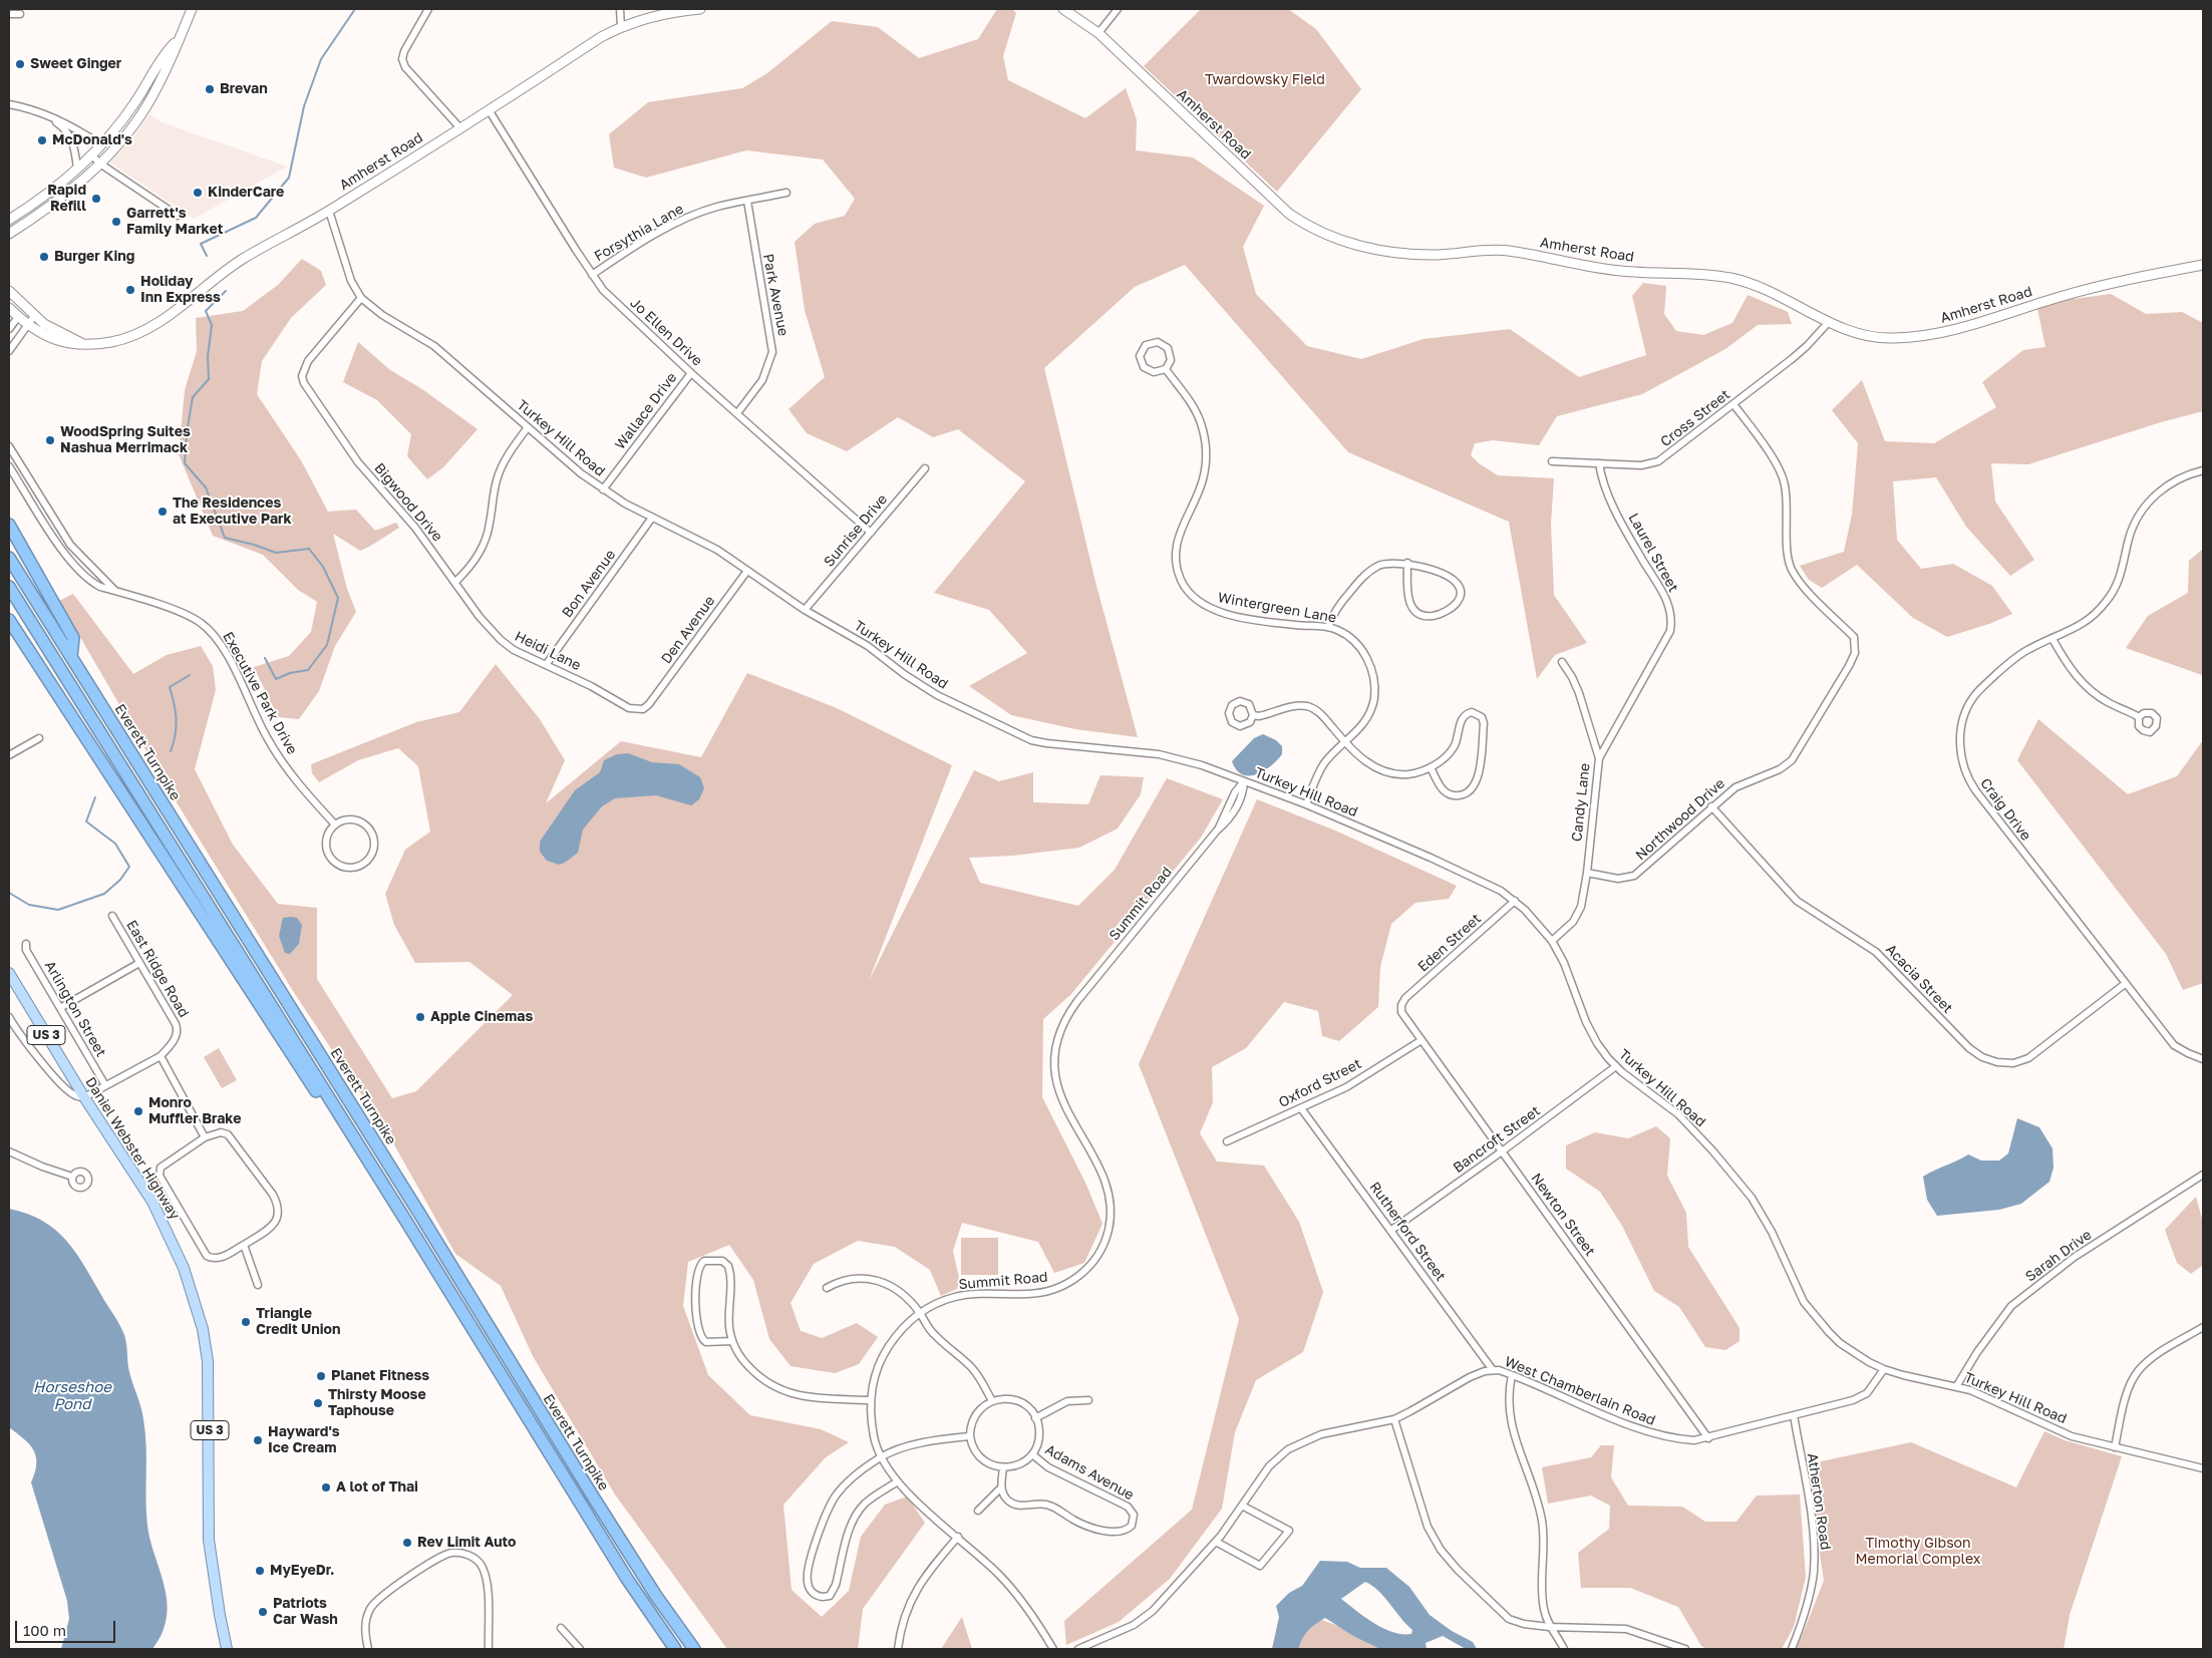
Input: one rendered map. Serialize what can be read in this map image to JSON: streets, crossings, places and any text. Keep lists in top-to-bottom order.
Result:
{
  "streets": {
    "highway": ["Everett Turnpike"],
    "main road": ["US 3", "Daniel Webster Highway"],
    "street": [
      "Amherst Road",
      "Forsythia Lane",
      "Park Avenue",
      "Jo Ellen Drive",
      "Wallace Drive",
      "Cross Street",
      "Turkey Hill Road",
      "Bigwood Drive",
      "Sunrise Drive",
      "Laurel Street",
      "Bon Avenue",
      "Wintergreen Lane",
      "Den Avenue",
      "Heidi Lane",
      "Executive Park Drive",
      "Candy Lane",
      "Craig Drive",
      "Northwood Drive",
      "Summit Road",
      "Eden Street",
      "East Ridge Road",
      "Acacia Street",
      "Arlington Street",
      "Oxford Street",
      "Bancroft Street",
      "Newton Street",
      "Rutherford Street",
      "Sarah Drive",
      "West Chamberlain Road",
      "Adams Avenue",
      "Atherton Road"
    ]
  },
  "crossings": [
    ["Amherst Road", "Jo Ellen Drive"],
    ["Amherst Road", "Cross Street"],
    ["Amherst Road", "Turkey Hill Road"],
    ["Forsythia Lane", "Park Avenue"],
    ["Forsythia Lane", "Jo Ellen Drive"],
    ["Park Avenue", "Jo Ellen Drive"],
    ["Jo Ellen Drive", "Wallace Drive"],
    ["Jo Ellen Drive", "Sunrise Drive"],
    ["Wallace Drive", "Turkey Hill Road"],
    ["Cross Street", "Laurel Street"],
    ["Cross Street", "Northwood Drive"],
    ["Turkey Hill Road", "Bigwood Drive"],
    ["Turkey Hill Road", "Sunrise Drive"],
    ["Turkey Hill Road", "Bon Avenue"],
    ["Turkey Hill Road", "Wintergreen Lane"],
    ["Turkey Hill Road", "Den Avenue"],
    ["Turkey Hill Road", "Candy Lane"],
    ["Turkey Hill Road", "Summit Road"],
    ["Turkey Hill Road", "Eden Street"],
    ["Turkey Hill Road", "Bancroft Street"],
    ["Turkey Hill Road", "Sarah Drive"],
    ["Turkey Hill Road", "West Chamberlain Road"],
    ["Bigwood Drive", "Heidi Lane"],
    ["Laurel Street", "Candy Lane"],
    ["Bon Avenue", "Heidi Lane"],
    ["Den Avenue", "Heidi Lane"],
    ["Candy Lane", "Northwood Drive"],
    ["Craig Drive", "Acacia Street"],
    ["Northwood Drive", "Acacia Street"],
    ["Eden Street", "Newton Street"],
    ["Oxford Street", "Newton Street"],
    ["Oxford Street", "Rutherford Street"],
    ["Bancroft Street", "Newton Street"],
    ["Bancroft Street", "Rutherford Street"],
    ["Newton Street", "West Chamberlain Road"],
    ["Rutherford Street", "West Chamberlain Road"],
    ["West Chamberlain Road", "Atherton Road"]
  ],
  "water": ["Horseshoe Pond"],
  "parks": ["Twardowsky Field", "Timothy Gibson Memorial Complex"],
  "places": [
    "Sweet Ginger",
    "Brevan",
    "McDonald's",
    "KinderCare",
    "Rapid Refill",
    "Garrett's Family Market",
    "Burger King",
    "Holiday Inn Express",
    "WoodSpring Suites Nashua Merrimack",
    "The Residences at Executive Park",
    "Apple Cinemas",
    "Monro Muffler Brake",
    "Triangle Credit Union",
    "Planet Fitness",
    "Thirsty Moose Taphouse",
    "Hayward's Ice Cream",
    "A lot of Thai",
    "Rev Limit Auto",
    "MyEyeDr.",
    "Patriots Car Wash"
  ],
  "scale_bar": "100 m"
}
